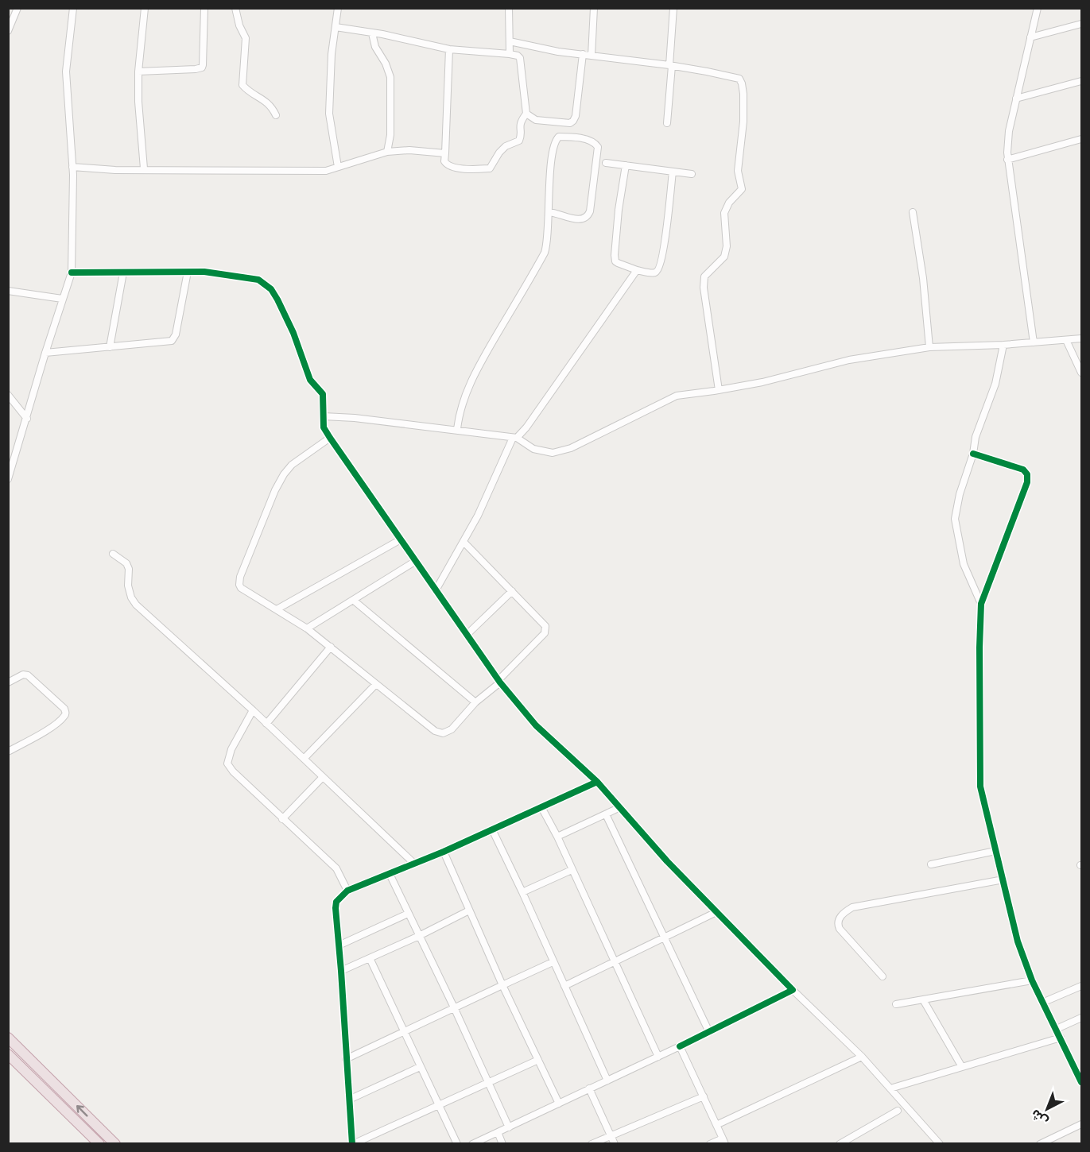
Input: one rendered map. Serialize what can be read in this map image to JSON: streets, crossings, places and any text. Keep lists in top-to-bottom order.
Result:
{
  "north": "bottom left"
}
